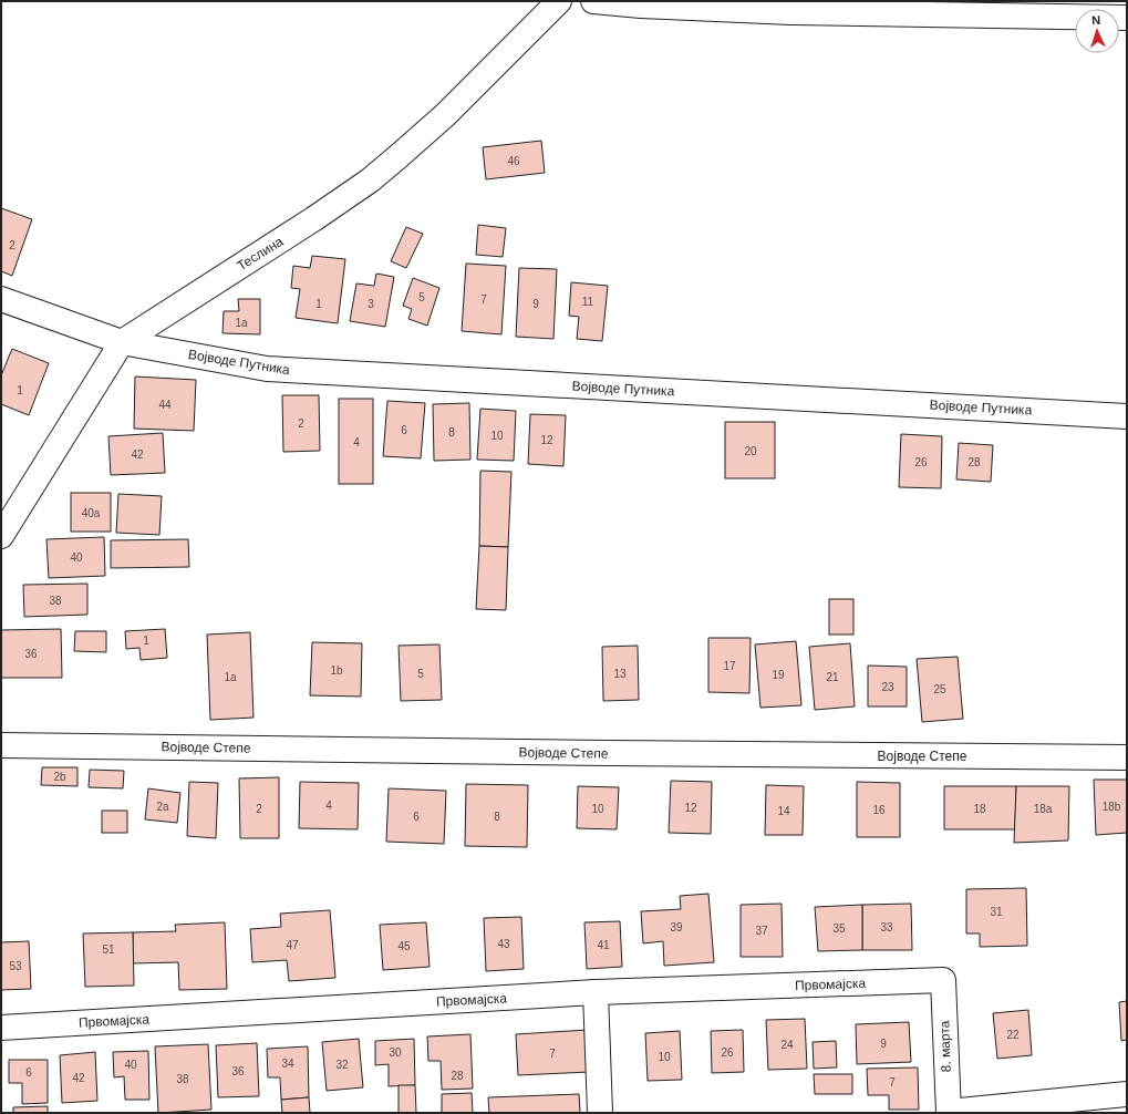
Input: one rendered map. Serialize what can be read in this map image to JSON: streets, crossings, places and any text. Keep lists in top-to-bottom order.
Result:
{
  "streets": {
    "main road": [
      "Теслина",
      "Војводе Путника",
      "Војводе Степе",
      "Првомајска",
      "8. марта"
    ]
  },
  "crossings": [
    ["Теслина", "Војводе Путника"],
    ["Првомајска", "8. марта"]
  ],
  "house_numbers": [
    "46",
    "2",
    "5",
    "7",
    "11",
    "1",
    "3",
    "9",
    "1a",
    "1",
    "44",
    "2",
    "6",
    "8",
    "10",
    "12",
    "4",
    "20",
    "42",
    "26",
    "28",
    "40a",
    "40",
    "38",
    "1",
    "36",
    "17",
    "1b",
    "5",
    "13",
    "19",
    "1a",
    "21",
    "23",
    "25",
    "2b",
    "4",
    "2a",
    "18b",
    "12",
    "2",
    "10",
    "18",
    "18a",
    "16",
    "14",
    "6",
    "8",
    "31",
    "39",
    "33",
    "35",
    "37",
    "43",
    "47",
    "41",
    "45",
    "51",
    "53",
    "22",
    "9",
    "24",
    "30",
    "26",
    "7",
    "10",
    "34",
    "40",
    "32",
    "36",
    "6",
    "28",
    "42",
    "38",
    "7"
  ],
  "north": "top"
}
